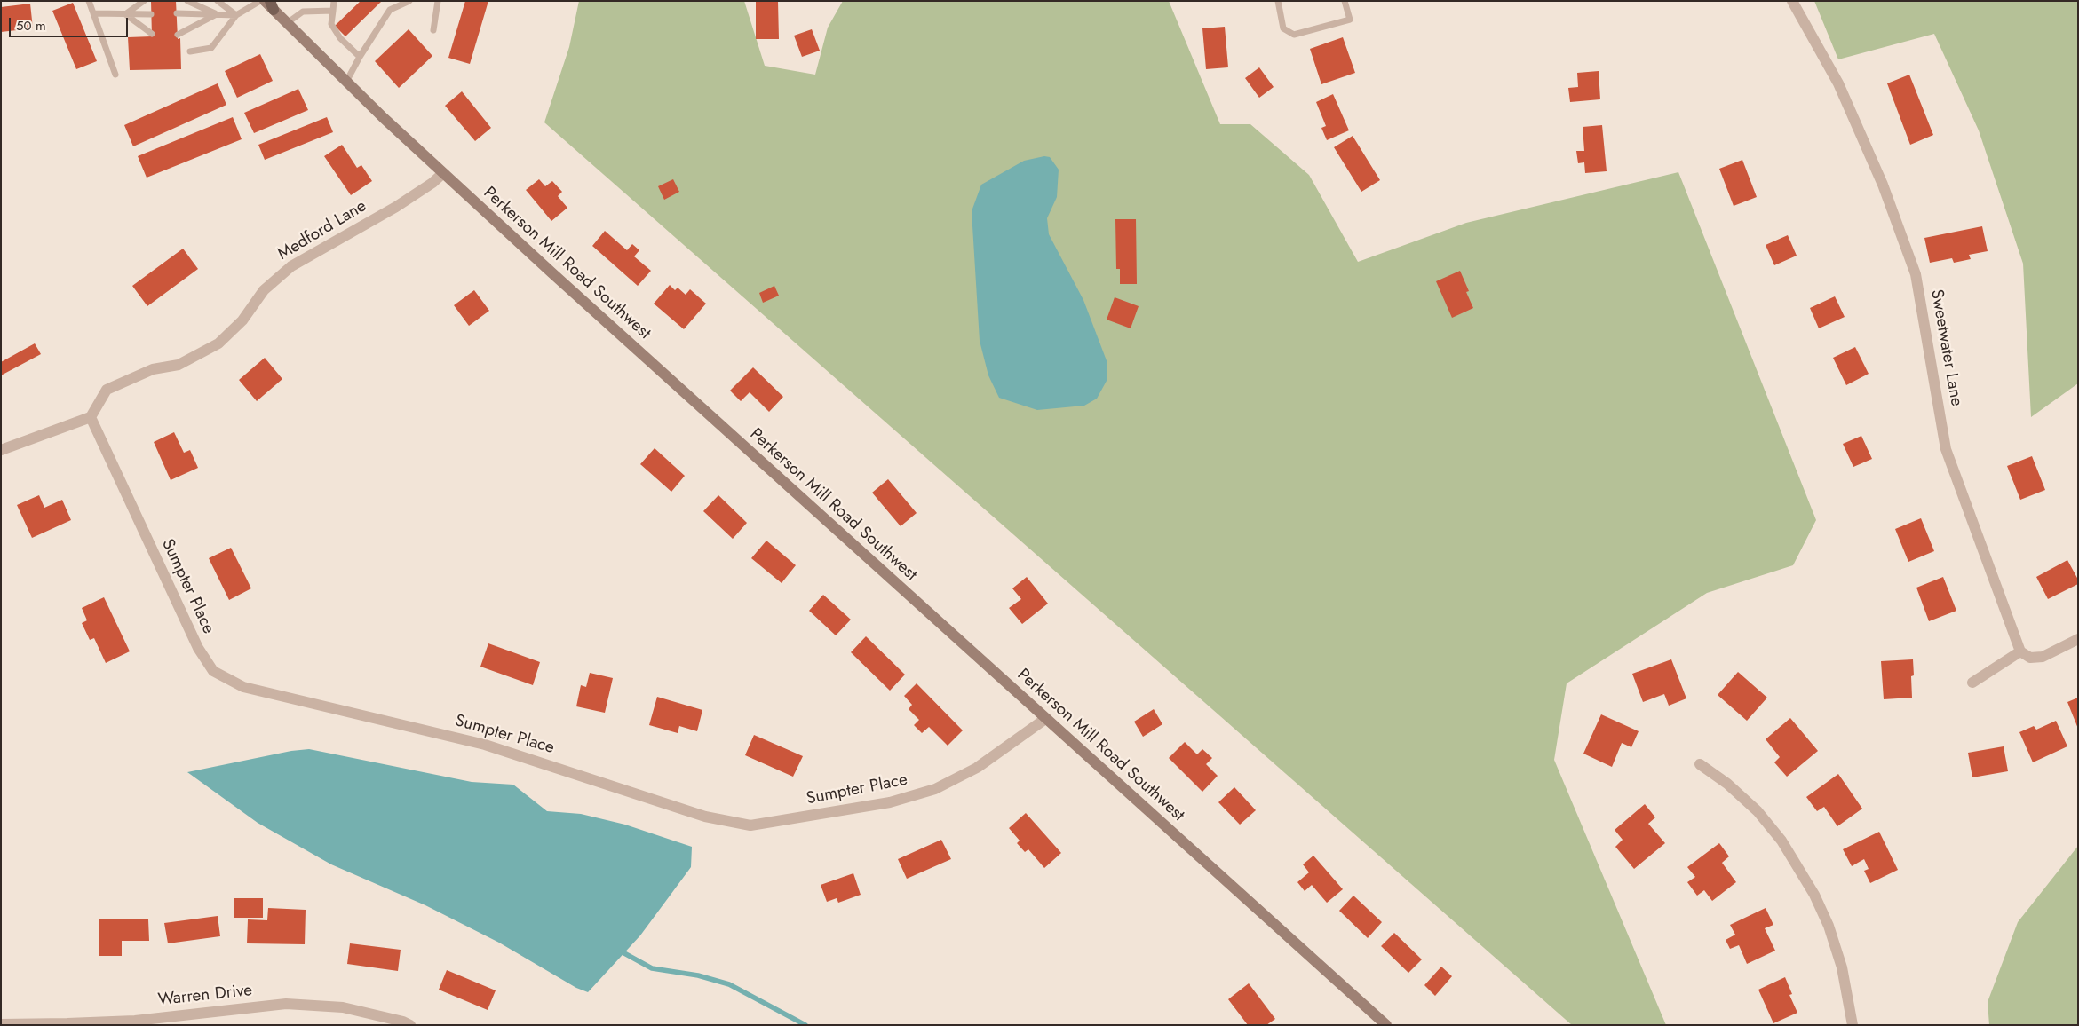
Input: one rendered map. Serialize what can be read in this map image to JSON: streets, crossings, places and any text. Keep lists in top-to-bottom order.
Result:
{
  "streets": {
    "street": [
      "Medford Lane",
      "Perkerson Mill Road Southwest",
      "Sweetwater Lane",
      "Sumpter Place",
      "Warren Drive"
    ]
  },
  "crossings": [
    ["Medford Lane", "Perkerson Mill Road Southwest"],
    ["Medford Lane", "Sumpter Place"],
    ["Perkerson Mill Road Southwest", "Sumpter Place"]
  ],
  "scale_bar": "50 m"
}
